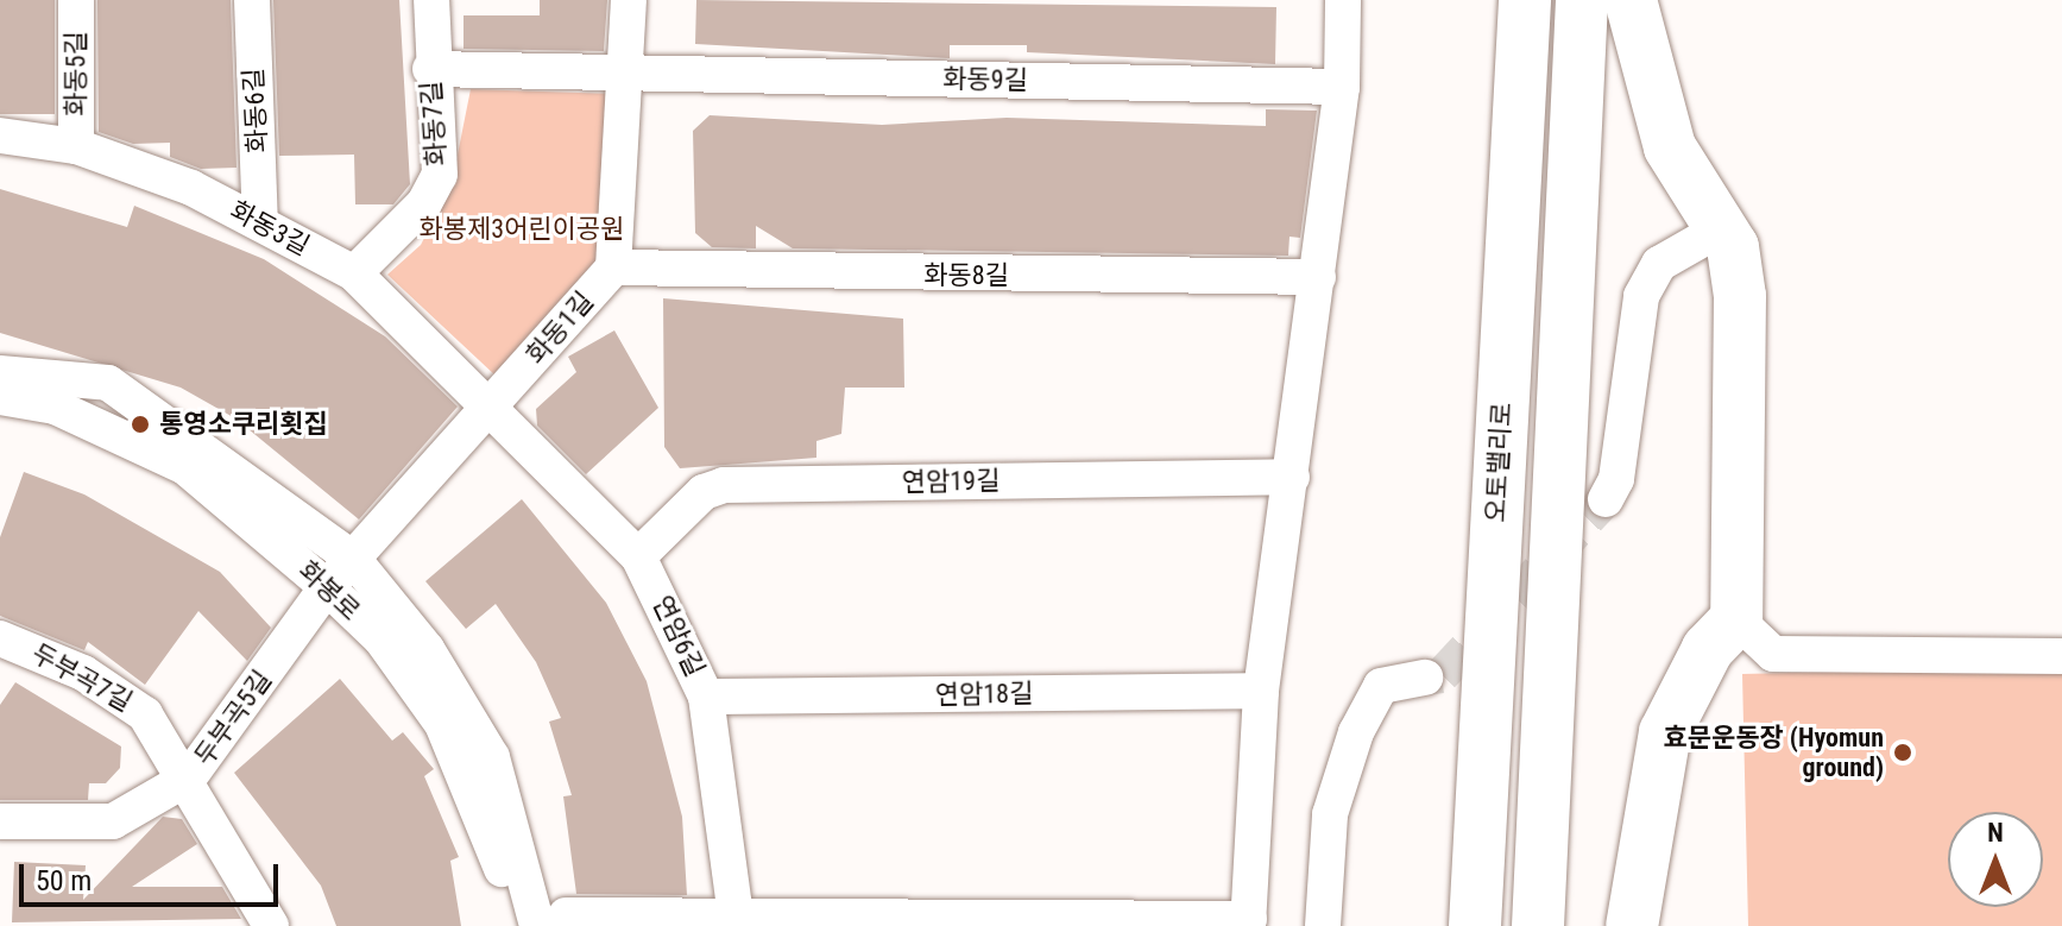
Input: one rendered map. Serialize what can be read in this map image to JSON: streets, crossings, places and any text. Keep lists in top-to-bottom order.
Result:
{
  "streets": {
    "highway": ["오토밸리로"],
    "street": [
      "화동5길",
      "화동9길",
      "화동6길",
      "화동7길",
      "화동3길",
      "화동8길",
      "화동1길",
      "연암19길",
      "화봉로",
      "연암6길",
      "두부곡7길",
      "연암18길",
      "두부곡5길"
    ]
  },
  "crossings": [
    ["화동5길", "화동3길"],
    ["화동9길", "화동7길"],
    ["화동9길", "화동1길"],
    ["화동6길", "화동3길"],
    ["화동7길", "화동3길"],
    ["화동3길", "화동1길"],
    ["화동3길", "연암6길"],
    ["화동8길", "화동1길"],
    ["화동1길", "화봉로"],
    ["화동1길", "연암6길"],
    ["화동1길", "두부곡5길"],
    ["연암19길", "연암6길"],
    ["화봉로", "두부곡5길"],
    ["연암6길", "연암18길"],
    ["두부곡7길", "두부곡5길"]
  ],
  "parks": ["화봉제3어린이공원"],
  "places": ["통영소쿠리횟집", "효문운동장 (Hyomun ground)"],
  "scale_bar": "50 m",
  "north": "top"
}
